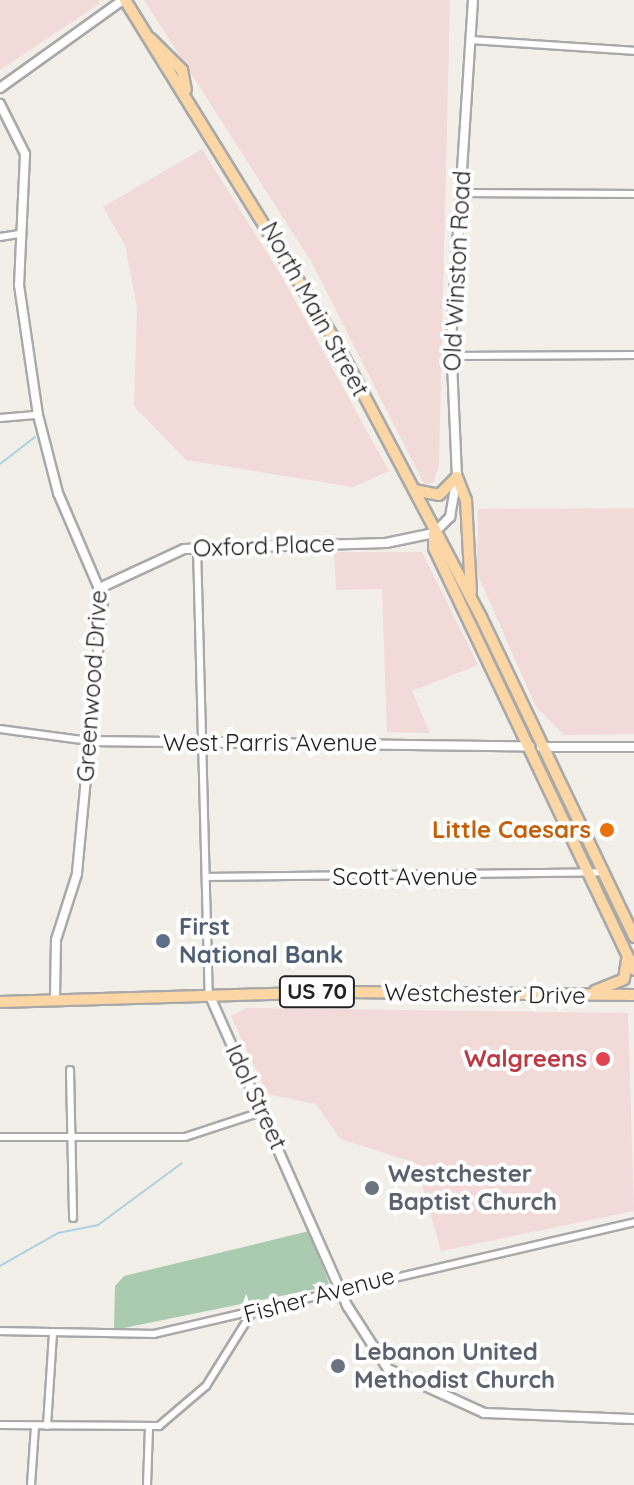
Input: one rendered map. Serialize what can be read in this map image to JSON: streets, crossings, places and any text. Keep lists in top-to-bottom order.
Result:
{
  "streets": {
    "main road": ["North Main Street", "US 70", "Westchester Drive"],
    "street": [
      "Old Winston Road",
      "Oxford Place",
      "Greenwood Drive",
      "West Parris Avenue",
      "Scott Avenue",
      "Idol Street",
      "Fisher Avenue"
    ]
  },
  "crossings": [
    ["Old Winston Road", "North Main Street"],
    ["Old Winston Road", "Oxford Place"],
    ["North Main Street", "Oxford Place"],
    ["North Main Street", "West Parris Avenue"],
    ["North Main Street", "Scott Avenue"],
    ["Oxford Place", "Greenwood Drive"],
    ["Oxford Place", "Idol Street"],
    ["Greenwood Drive", "West Parris Avenue"],
    ["Greenwood Drive", "Westchester Drive"],
    ["West Parris Avenue", "Idol Street"],
    ["Scott Avenue", "Idol Street"],
    ["Westchester Drive", "Idol Street"],
    ["Idol Street", "Fisher Avenue"]
  ],
  "places": [
    "Little Caesars",
    "First National Bank",
    "Walgreens",
    "Westchester Baptist Church",
    "Lebanon United Methodist Church"
  ]
}
